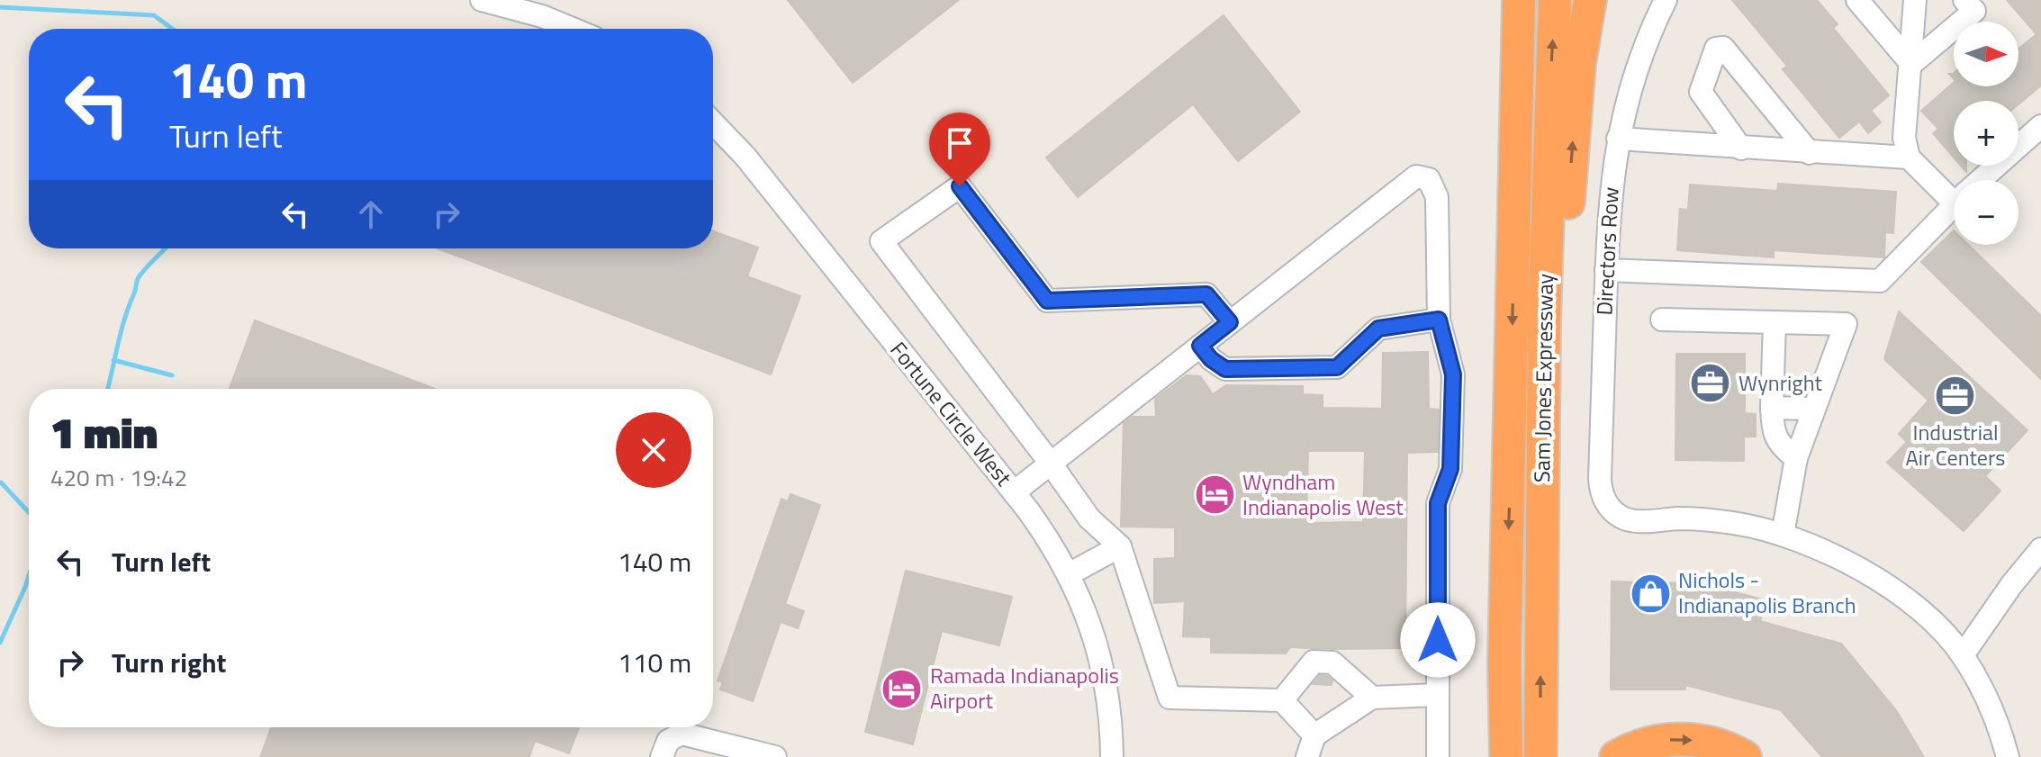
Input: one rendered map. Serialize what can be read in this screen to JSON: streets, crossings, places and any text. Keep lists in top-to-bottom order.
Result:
{
  "streets": {
    "highway": ["Sam Jones Expressway"],
    "street": ["Directors Row", "Fortune Circle West"]
  },
  "places": {
    "office": ["Wynright", "Industrial Air Centers"],
    "hotel": ["Wyndham Indianapolis West", "Ramada Indianapolis Airport"],
    "shop": ["Nichols - Indianapolis Branch"]
  },
  "north": "right",
  "page": {
    "map_buttons": ["+", "−"],
    "turn": ["140 m", "Turn left"],
    "heading": ["1 min", "420 m · 19:42"],
    "list": [
      {
        "name": "Turn left",
        "value": "140 m"
      },
      {
        "name": "Turn right",
        "value": "110 m"
      }
    ]
  }
}
